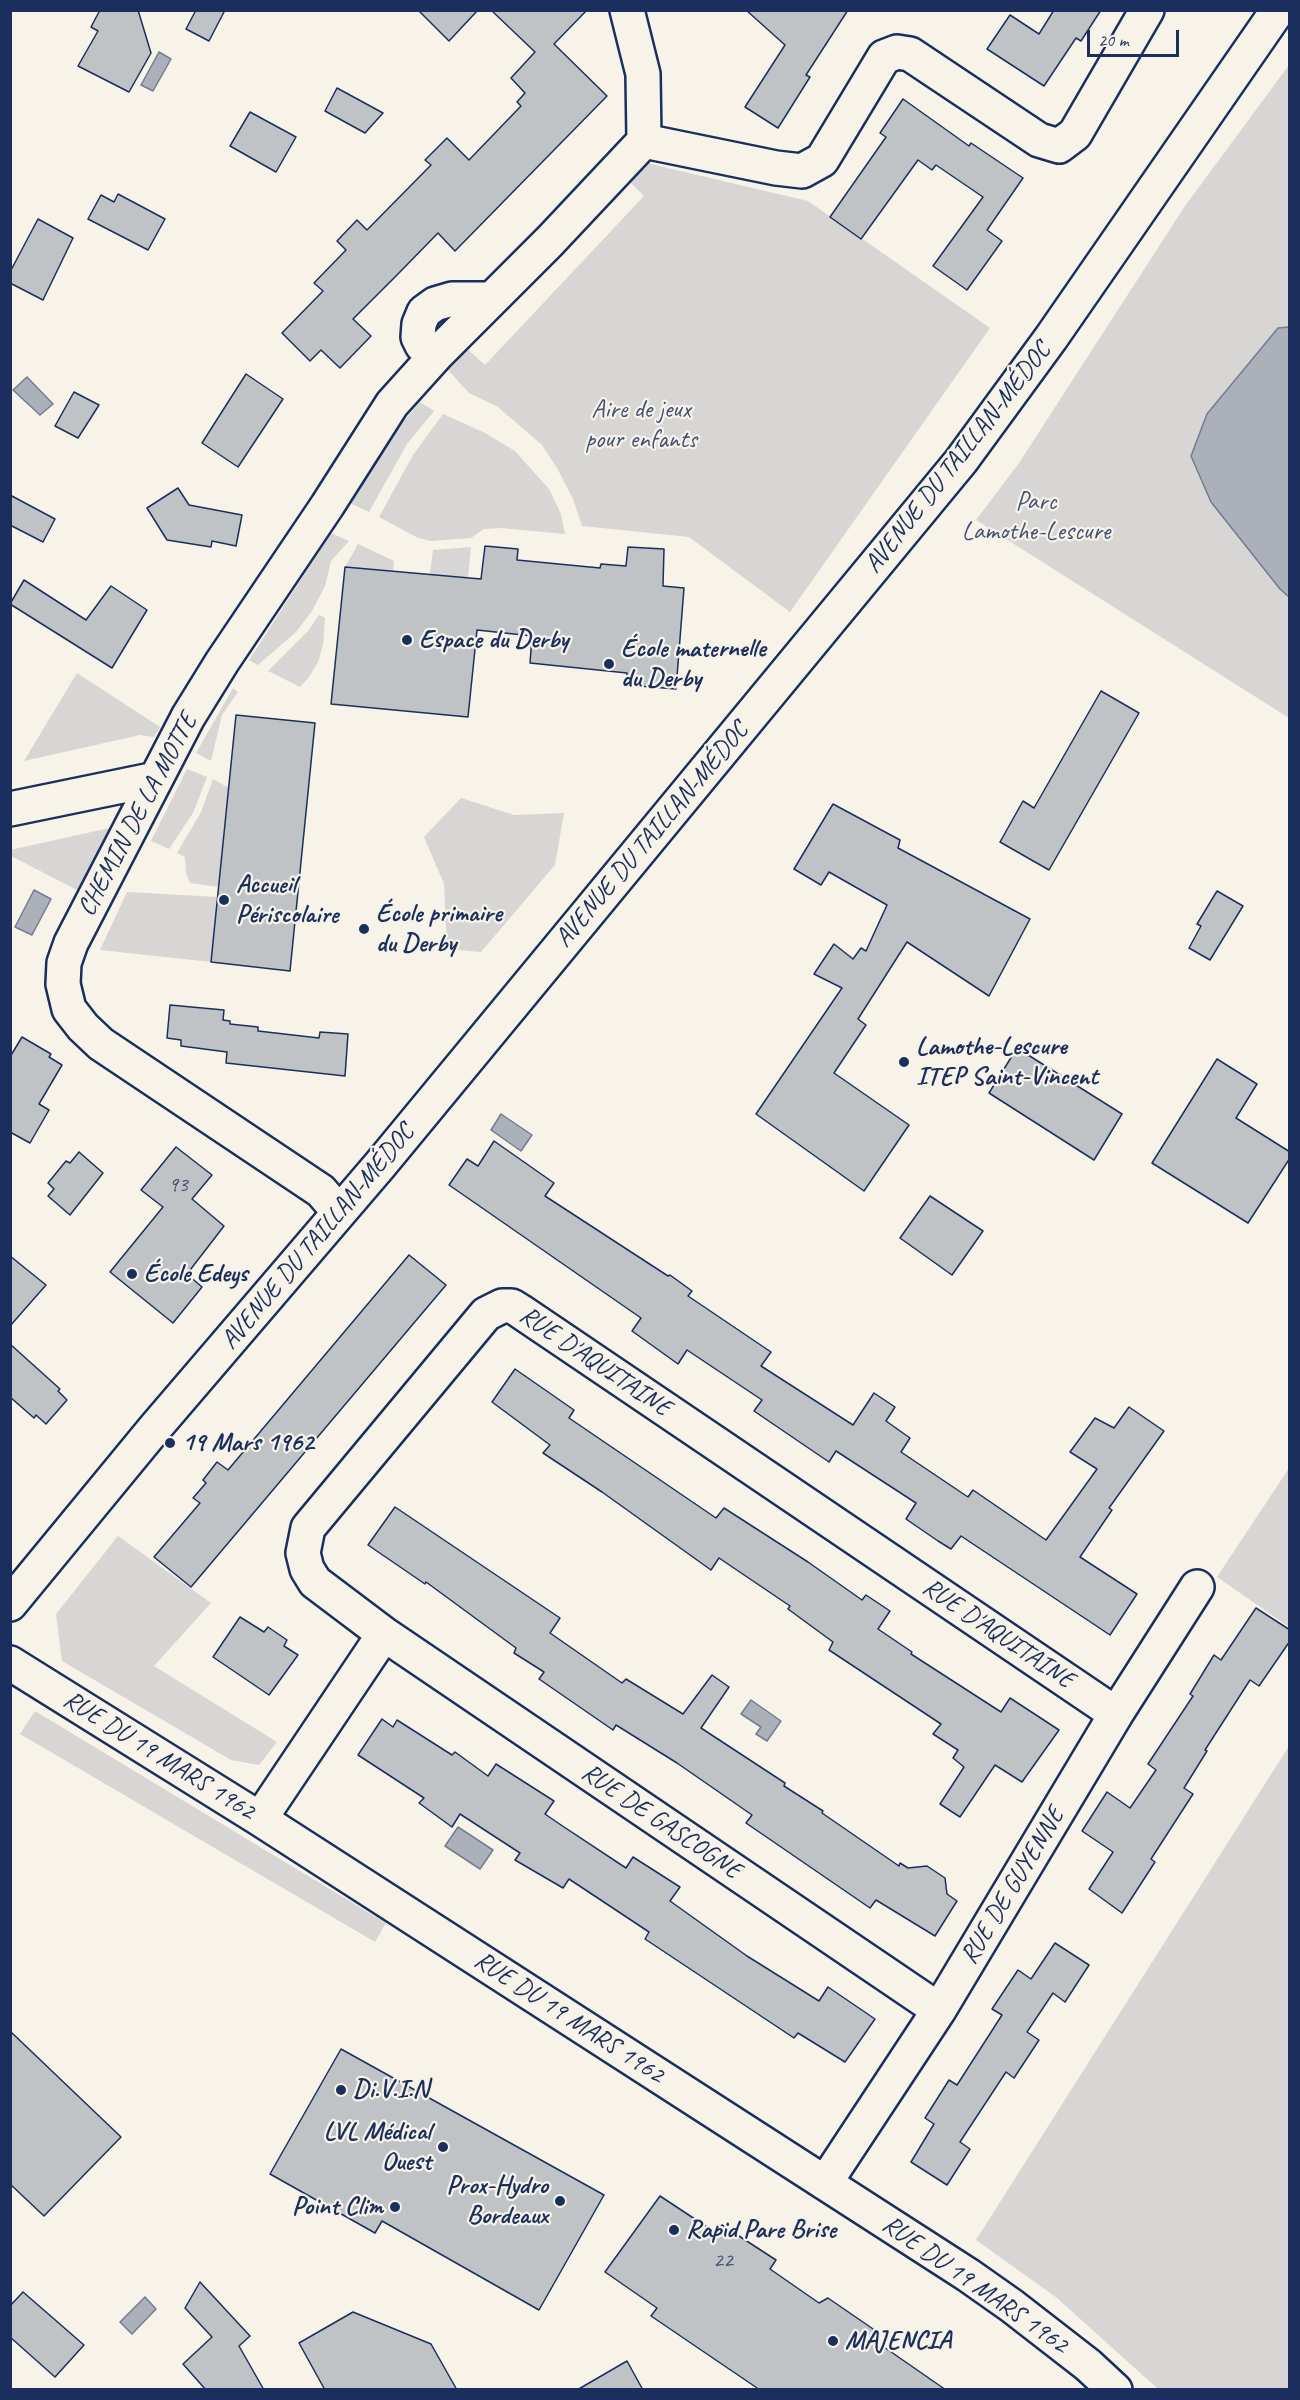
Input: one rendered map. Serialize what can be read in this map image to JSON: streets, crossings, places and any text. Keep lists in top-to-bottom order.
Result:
{
  "streets": {
    "street": [
      "AVENUE DU TAILLAN-MÉDOC",
      "CHEMIN DE LA MOTTE",
      "RUE D'AQUITAINE",
      "RUE DU 19 MARS 1962",
      "RUE DE GASCOGNE",
      "RUE DE GUYENNE"
    ]
  },
  "crossings": [
    ["AVENUE DU TAILLAN-MÉDOC", "CHEMIN DE LA MOTTE"],
    ["RUE D'AQUITAINE", "RUE DE GASCOGNE"],
    ["RUE D'AQUITAINE", "RUE DE GUYENNE"],
    ["RUE DU 19 MARS 1962", "RUE DE GUYENNE"],
    ["RUE DE GASCOGNE", "RUE DE GUYENNE"]
  ],
  "parks": ["Aire de jeux pour enfants", "Parc Lamothe-Lescure"],
  "places": [
    "Espace du Derby",
    "École maternelle du Derby",
    "Accueil Périscolaire",
    "École primaire du Derby",
    "Lamothe-Lescure ITEP Saint-Vincent",
    "École Edeys",
    "19 Mars 1962",
    "Di.V.I.N",
    "LVL Médical Ouest",
    "Prox-Hydro Bordeaux",
    "Point Clim",
    "Rapid Pare Brise",
    "MAJENCIA"
  ],
  "house_numbers": ["93", "22"],
  "scale_bar": "20 m"
}
